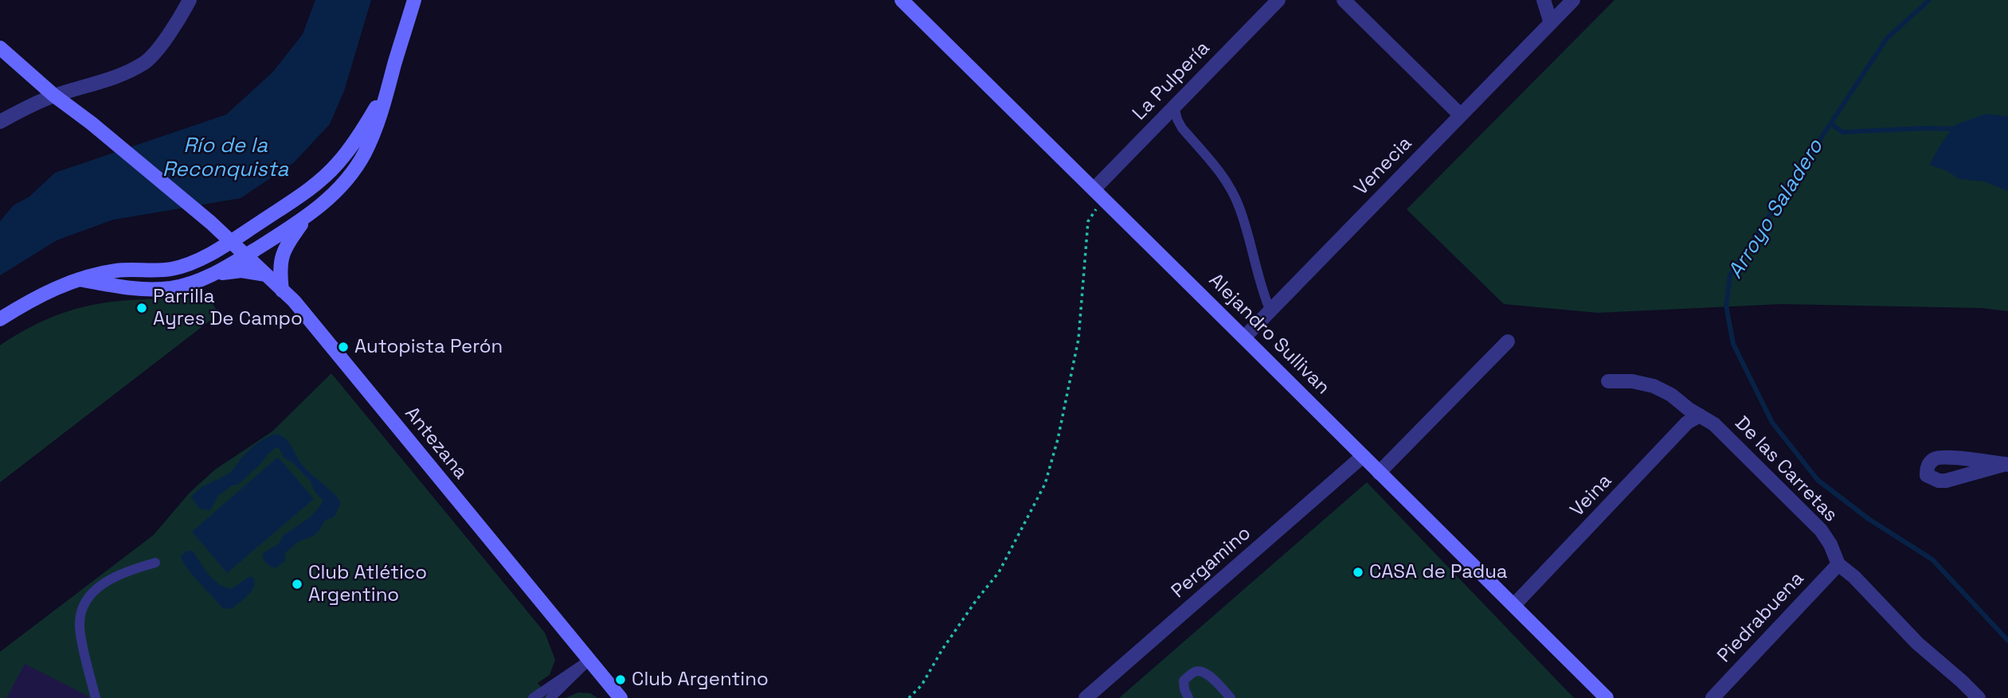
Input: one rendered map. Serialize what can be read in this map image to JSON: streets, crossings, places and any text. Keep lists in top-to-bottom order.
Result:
{
  "streets": {
    "street": [
      "La Pulpería",
      "Venecia",
      "Alejandro Sullivan",
      "Antezana",
      "De las Carretas",
      "Veina",
      "Pergamino",
      "Piedrabuena"
    ]
  },
  "crossings": [
    ["La Pulpería", "Alejandro Sullivan"],
    ["Venecia", "Alejandro Sullivan"],
    ["Alejandro Sullivan", "Veina"],
    ["Alejandro Sullivan", "Pergamino"],
    ["De las Carretas", "Veina"],
    ["De las Carretas", "Piedrabuena"]
  ],
  "water": ["Río de la Reconquista", "Arroyo Saladero"],
  "places": [
    "Parrilla Ayres De Campo",
    "Autopista Perón",
    "CASA de Padua",
    "Club Atlético Argentino",
    "Club Argentino"
  ]
}
